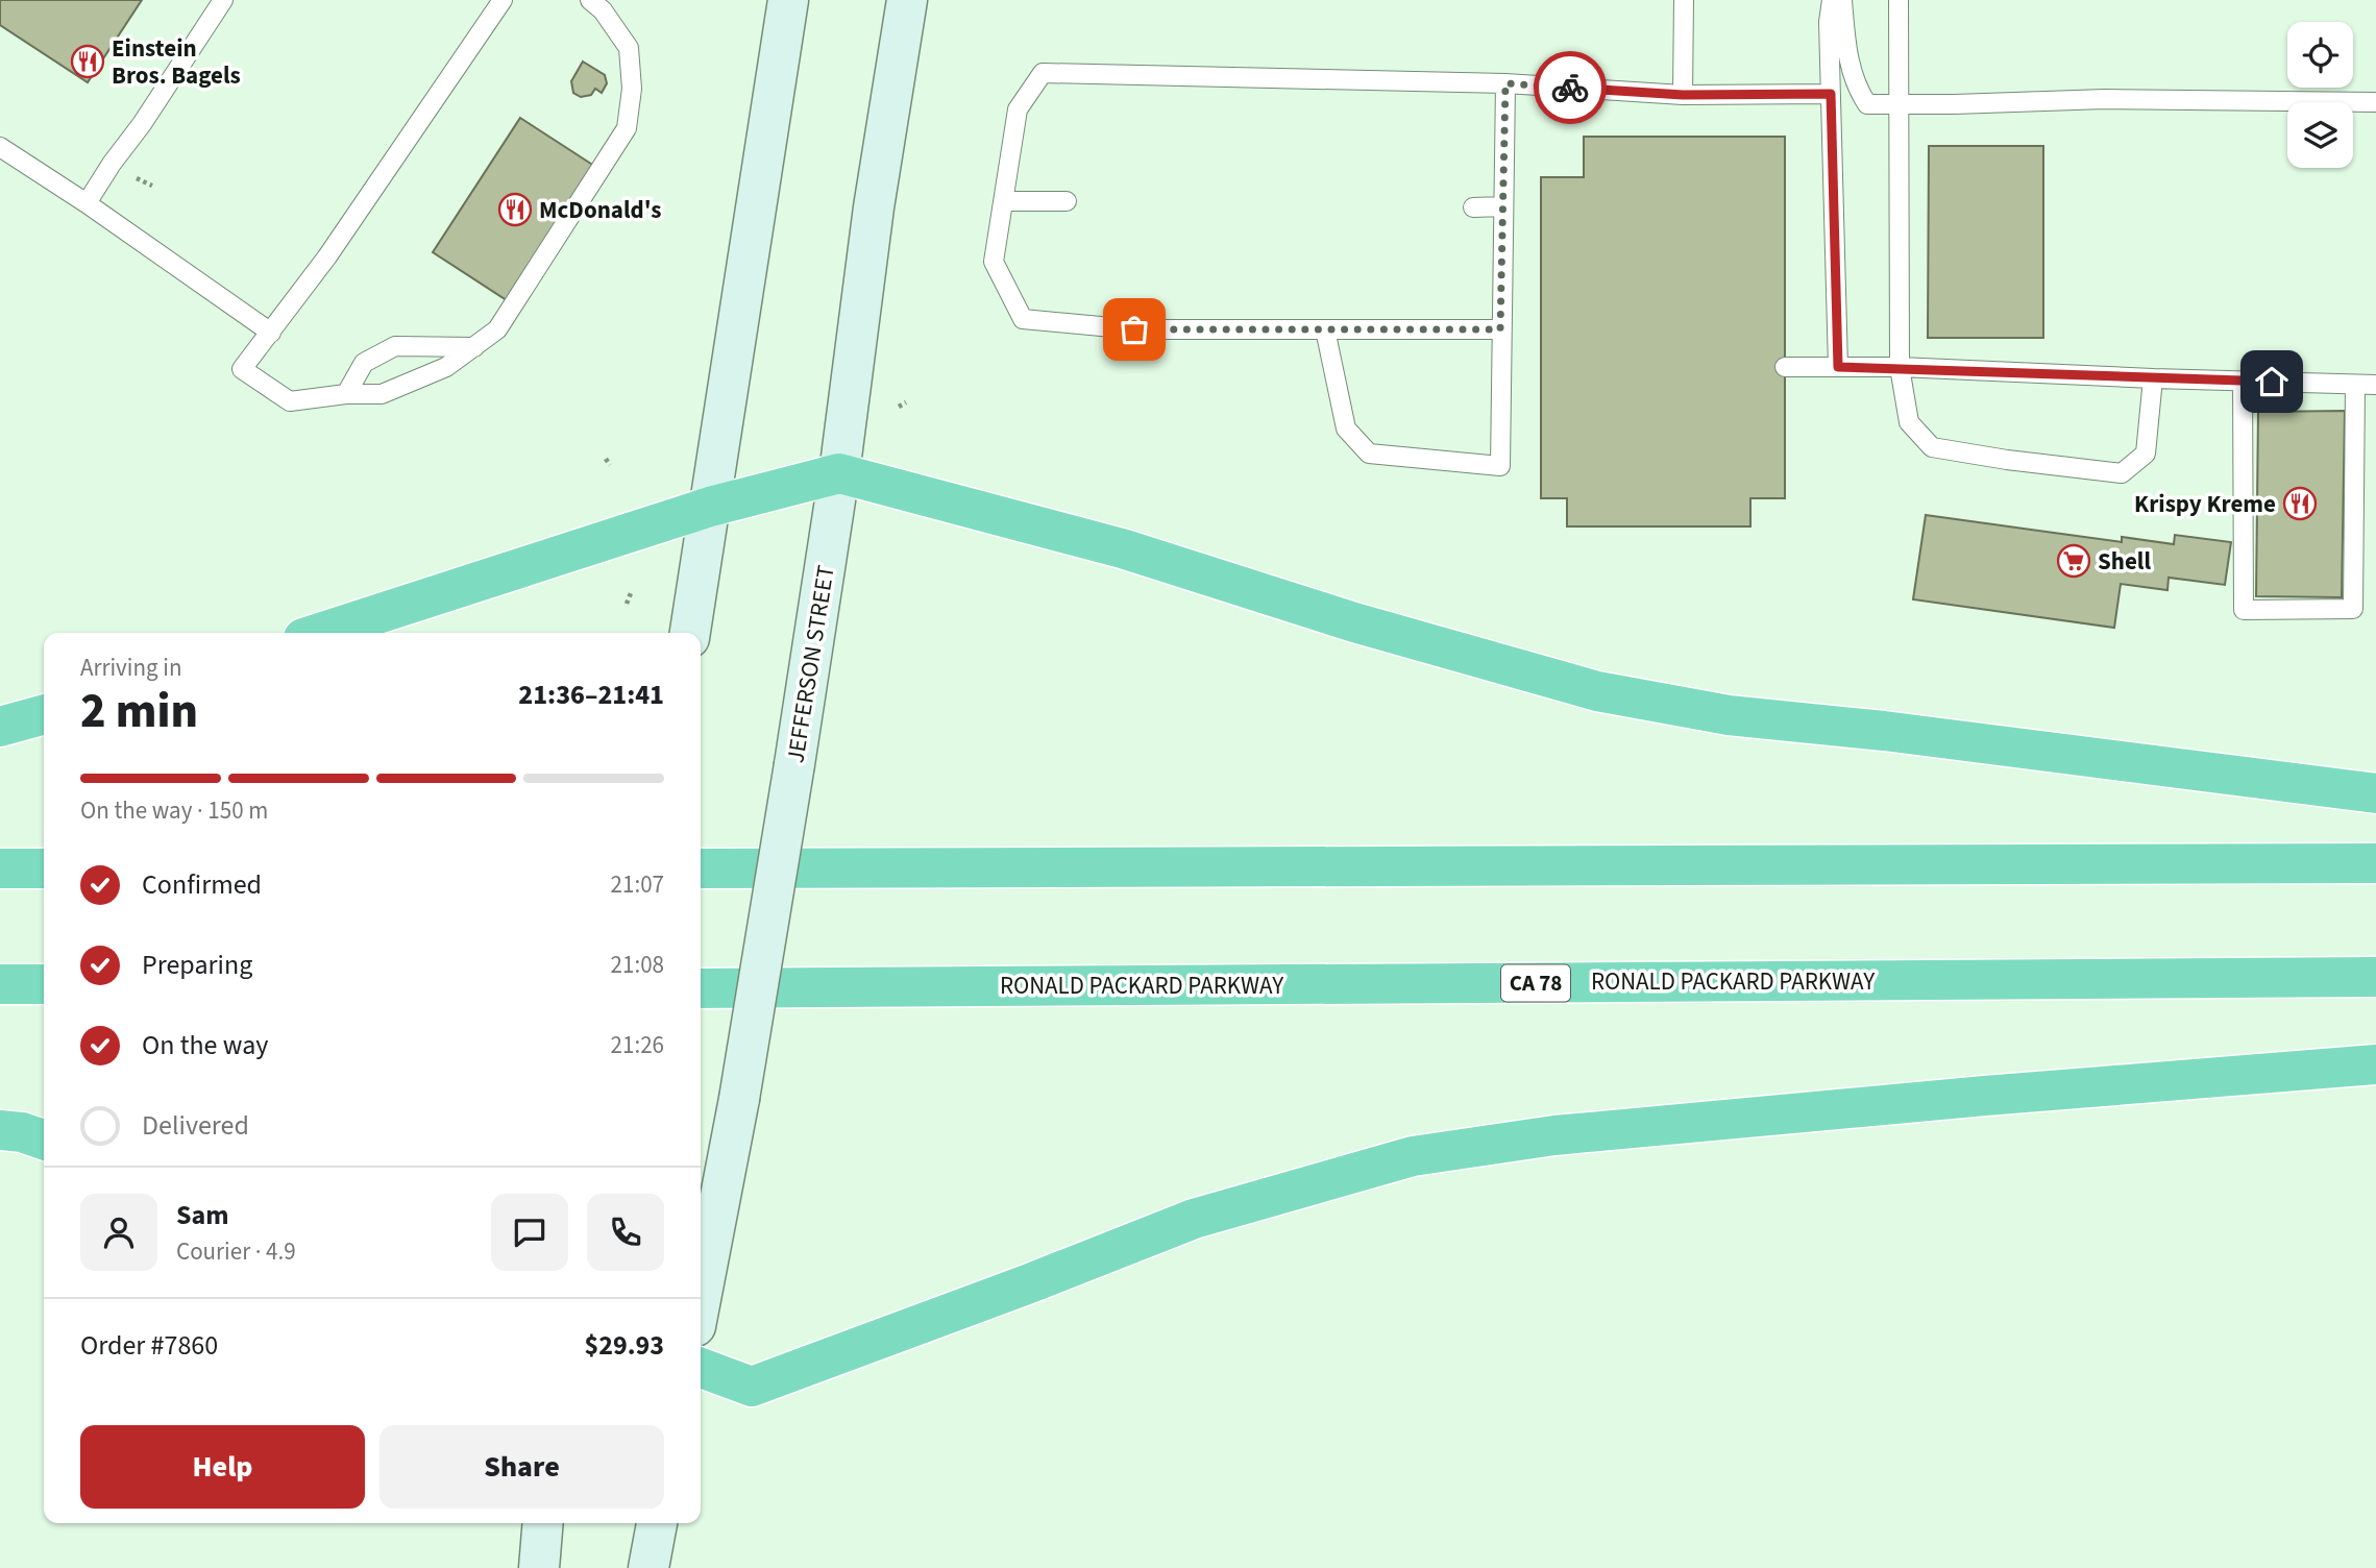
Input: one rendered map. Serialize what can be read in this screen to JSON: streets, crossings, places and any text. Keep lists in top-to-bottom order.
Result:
{
  "streets": {
    "highway": ["RONALD PACKARD PARKWAY", "CA 78"],
    "main road": ["JEFFERSON STREET"]
  },
  "places": {
    "restaurant": ["Einstein Bros. Bagels", "McDonald's", "Krispy Kreme"],
    "supermarket": ["Shell"]
  },
  "page": {
    "heading": ["2 min", "Arriving in", "21:36–21:41"],
    "panel": [
      "Sam",
      "Courier · 4.9",
      "Order #7860",
      "$29.93"
    ],
    "bar": "On the way · 150 m",
    "list": [
      ["Confirmed", "21:07"],
      ["Preparing", "21:08"],
      ["On the way", "21:26"],
      "Delivered"
    ],
    "buttons": ["Help", "Share"]
  }
}
